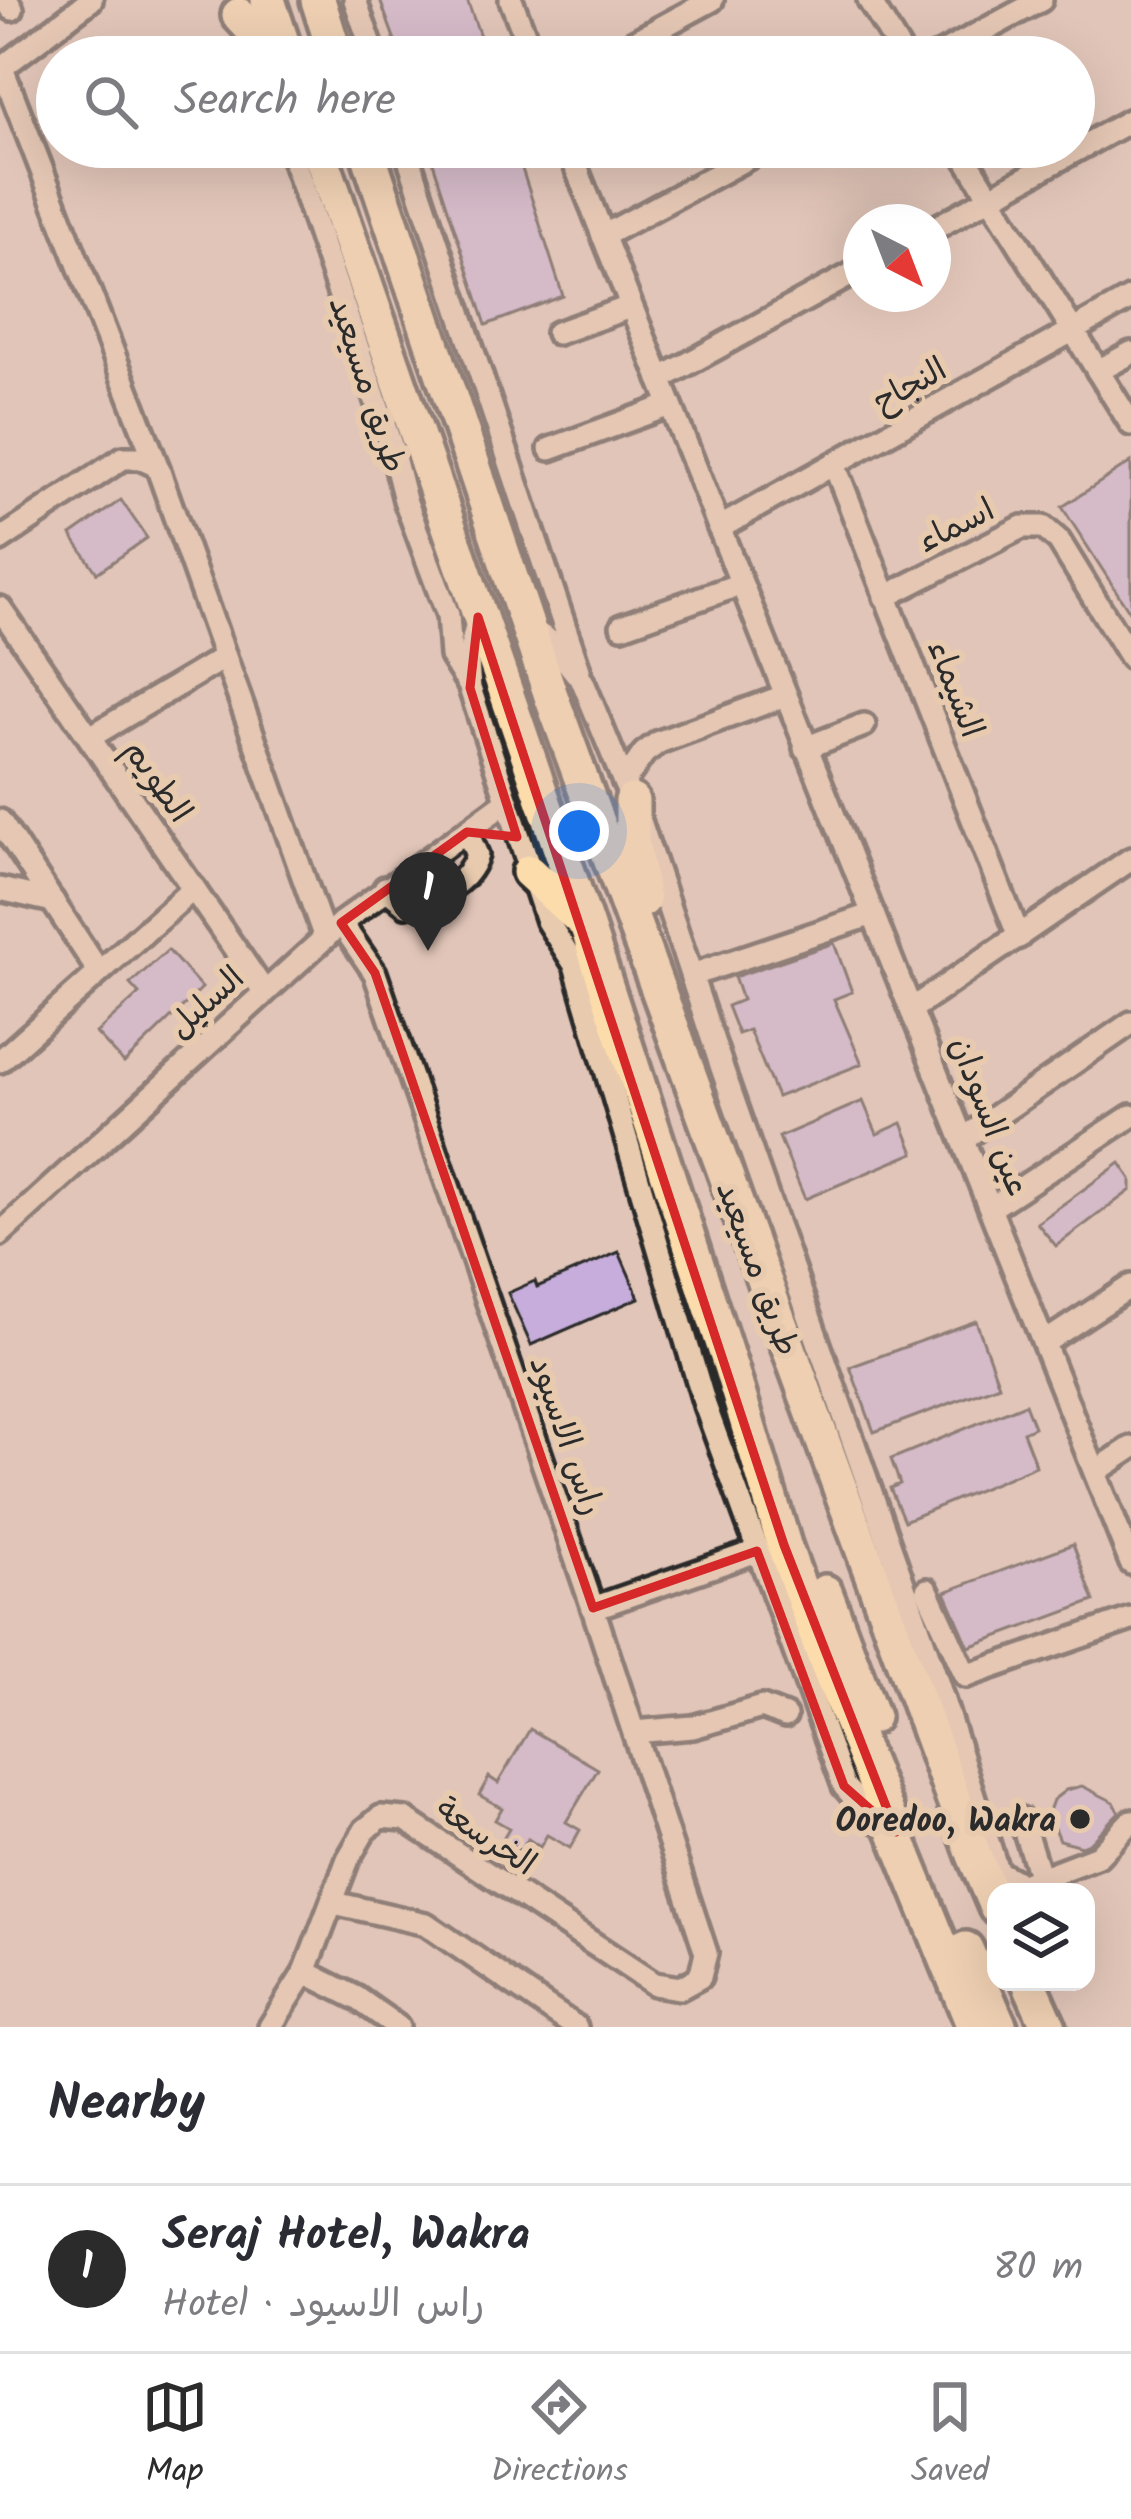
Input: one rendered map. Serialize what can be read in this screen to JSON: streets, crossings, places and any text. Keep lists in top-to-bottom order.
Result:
{
  "streets": {
    "highway": ["طريق مسيعيد"],
    "street": [
      "النجاح",
      "اسماء",
      "الشيماء",
      "الطويم",
      "السليل",
      "عين السودان",
      "راس الاسيود",
      "الخرسعة"
    ]
  },
  "crossings": [
    ["طريق مسيعيد", "السليل"],
    ["النجاح", "الشيماء"],
    ["النجاح", "عين السودان"],
    ["اسماء", "الشيماء"],
    ["الطويم", "السليل"],
    ["السليل", "راس الاسيود"],
    ["راس الاسيود", "الخرسعة"]
  ],
  "places": ["Ooredoo, Wakra"],
  "north": "bottom right",
  "page": {
    "search": "Search here",
    "pins": "1",
    "heading": "Nearby",
    "list": [
      {
        "mark": "1",
        "name": "Seraj Hotel, Wakra",
        "note": "Hotel · راس الاسيود",
        "value": "80 m"
      }
    ],
    "nav": ["Map", "Directions", "Saved"]
  }
}
